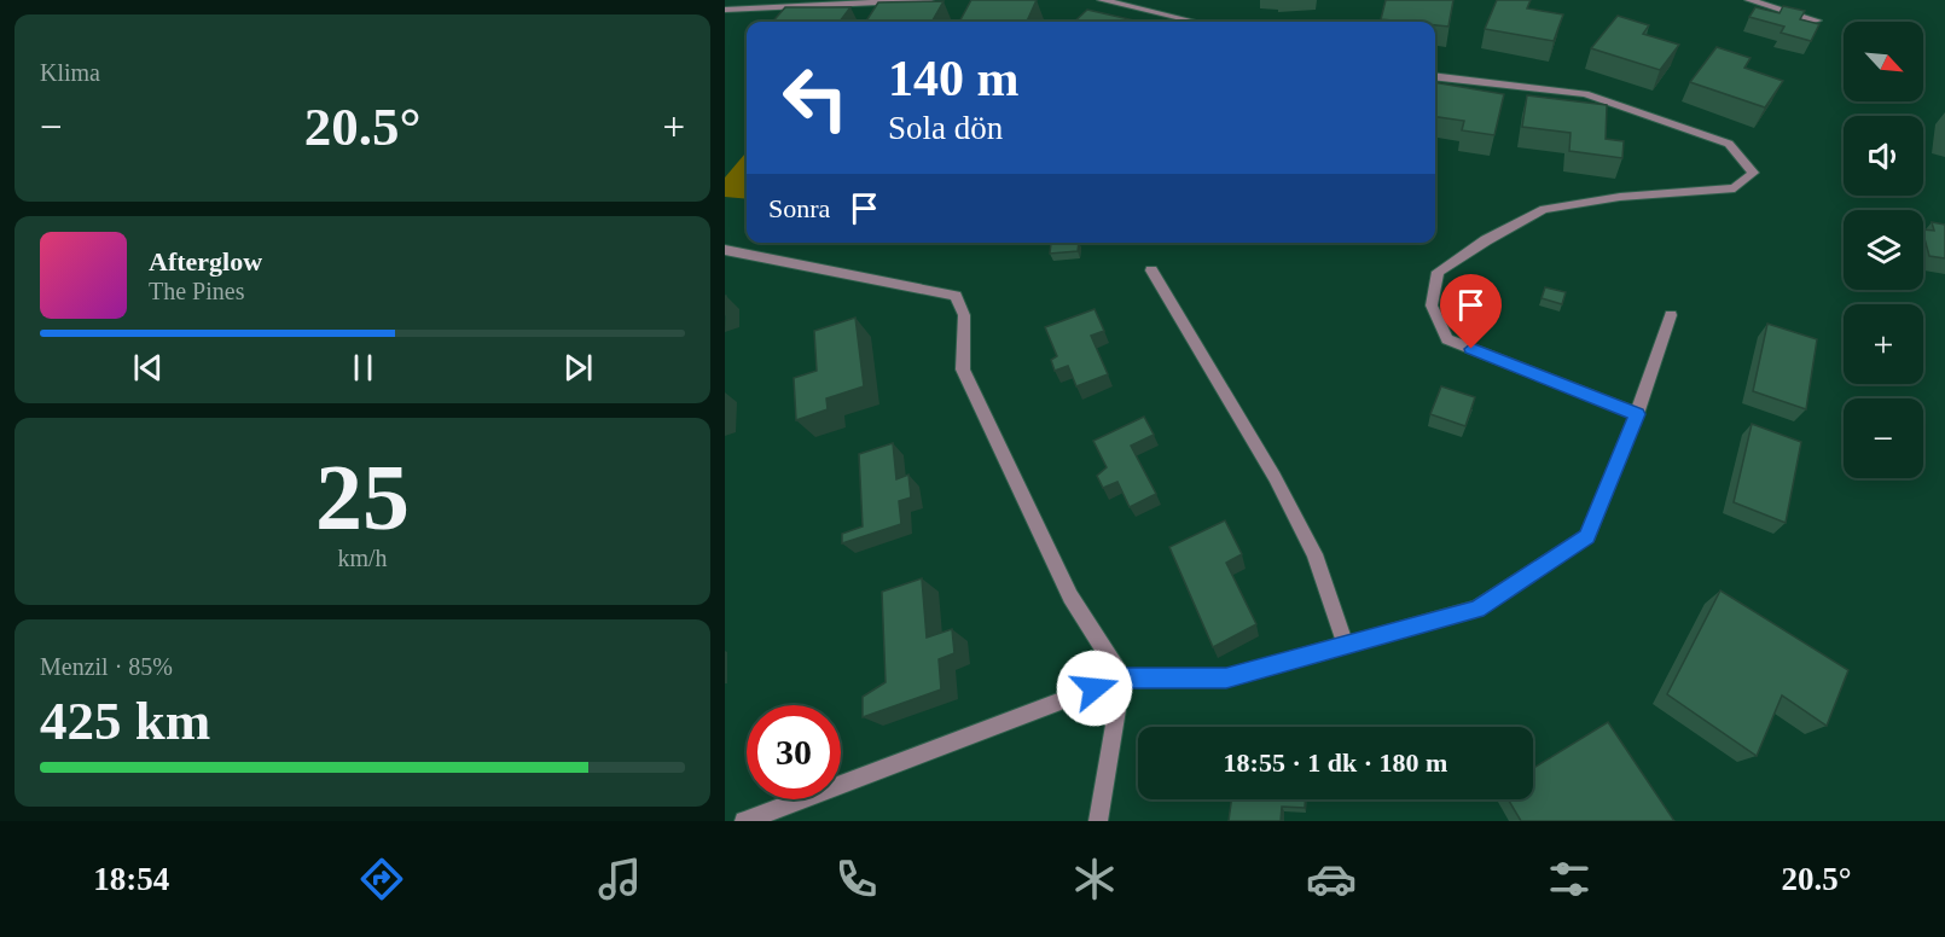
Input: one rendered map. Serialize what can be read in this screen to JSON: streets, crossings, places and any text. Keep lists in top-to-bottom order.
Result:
{
  "north": "bottom right",
  "page": {
    "tile": [
      "Klima",
      ["25", "km/h"],
      ["Menzil · 85%", "425 km"]
    ],
    "map_buttons": ["+", "−"],
    "turn": ["140 m", "Sola dön"],
    "heat": ["−", "20.5°", "+"],
    "then": "Sonra",
    "song": ["Afterglow", "The Pines"],
    "limit": "30",
    "trip": "18:55 · 1 dk · 180 m",
    "tabs": ["18:54", "20.5°"]
  }
}
